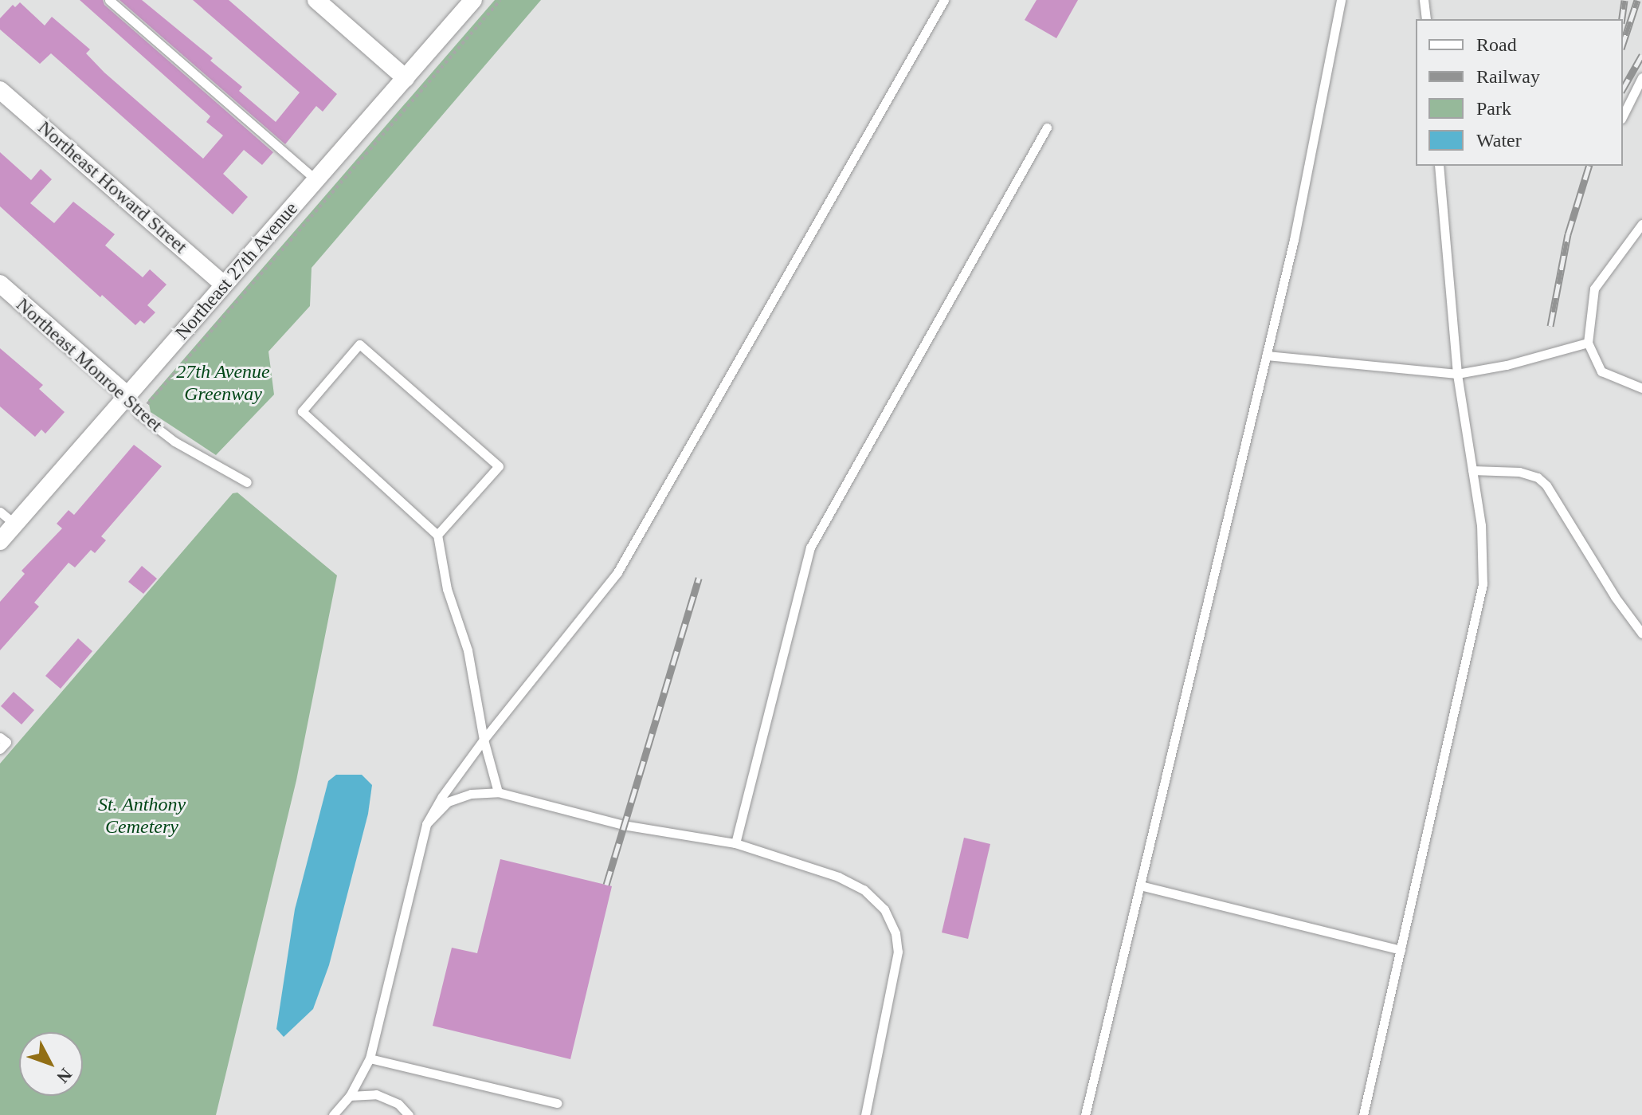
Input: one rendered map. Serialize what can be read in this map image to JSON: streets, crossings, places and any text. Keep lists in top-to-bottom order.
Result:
{
  "streets": {
    "street": ["Northeast Howard Street", "Northeast 27th Avenue", "Northeast Monroe Street"]
  },
  "crossings": [
    ["Northeast Howard Street", "Northeast 27th Avenue"],
    ["Northeast 27th Avenue", "Northeast Monroe Street"]
  ],
  "parks": ["27th Avenue Greenway", "St. Anthony Cemetery"],
  "legend": [
    "Road",
    "Railway",
    "Park",
    "Water"
  ],
  "north": "bottom right"
}
